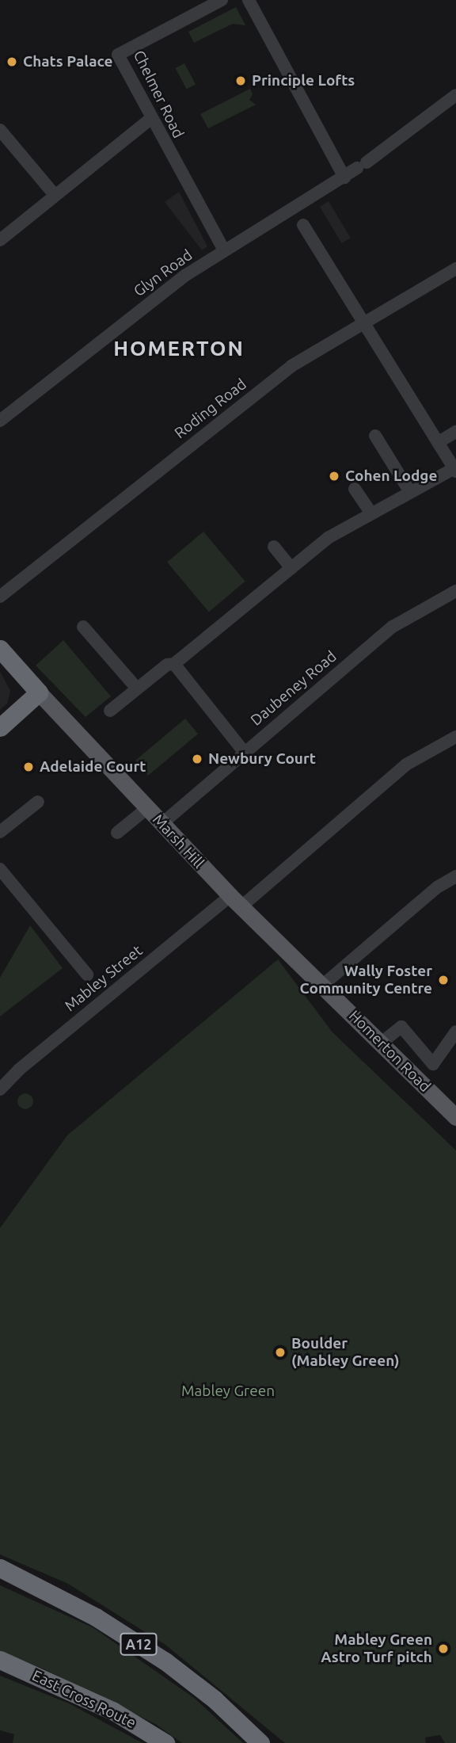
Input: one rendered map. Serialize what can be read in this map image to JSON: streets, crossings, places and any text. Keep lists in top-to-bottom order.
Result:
{
  "streets": {
    "highway": ["A12", "East Cross Route"],
    "main road": ["Marsh Hill", "Homerton Road"],
    "street": [
      "Chelmer Road",
      "Glyn Road",
      "Roding Road",
      "Daubeney Road",
      "Mabley Street"
    ]
  },
  "crossings": [
    ["Chelmer Road", "Glyn Road"],
    ["Daubeney Road", "Marsh Hill"],
    ["Marsh Hill", "Mabley Street"],
    ["Marsh Hill", "Homerton Road"]
  ],
  "districts": ["HOMERTON"],
  "parks": ["Mabley Green"],
  "places": [
    "Chats Palace",
    "Principle Lofts",
    "Cohen Lodge",
    "Newbury Court",
    "Adelaide Court",
    "Wally Foster Community Centre",
    "Boulder (Mabley Green)",
    "Mabley Green Astro Turf pitch"
  ]
}
